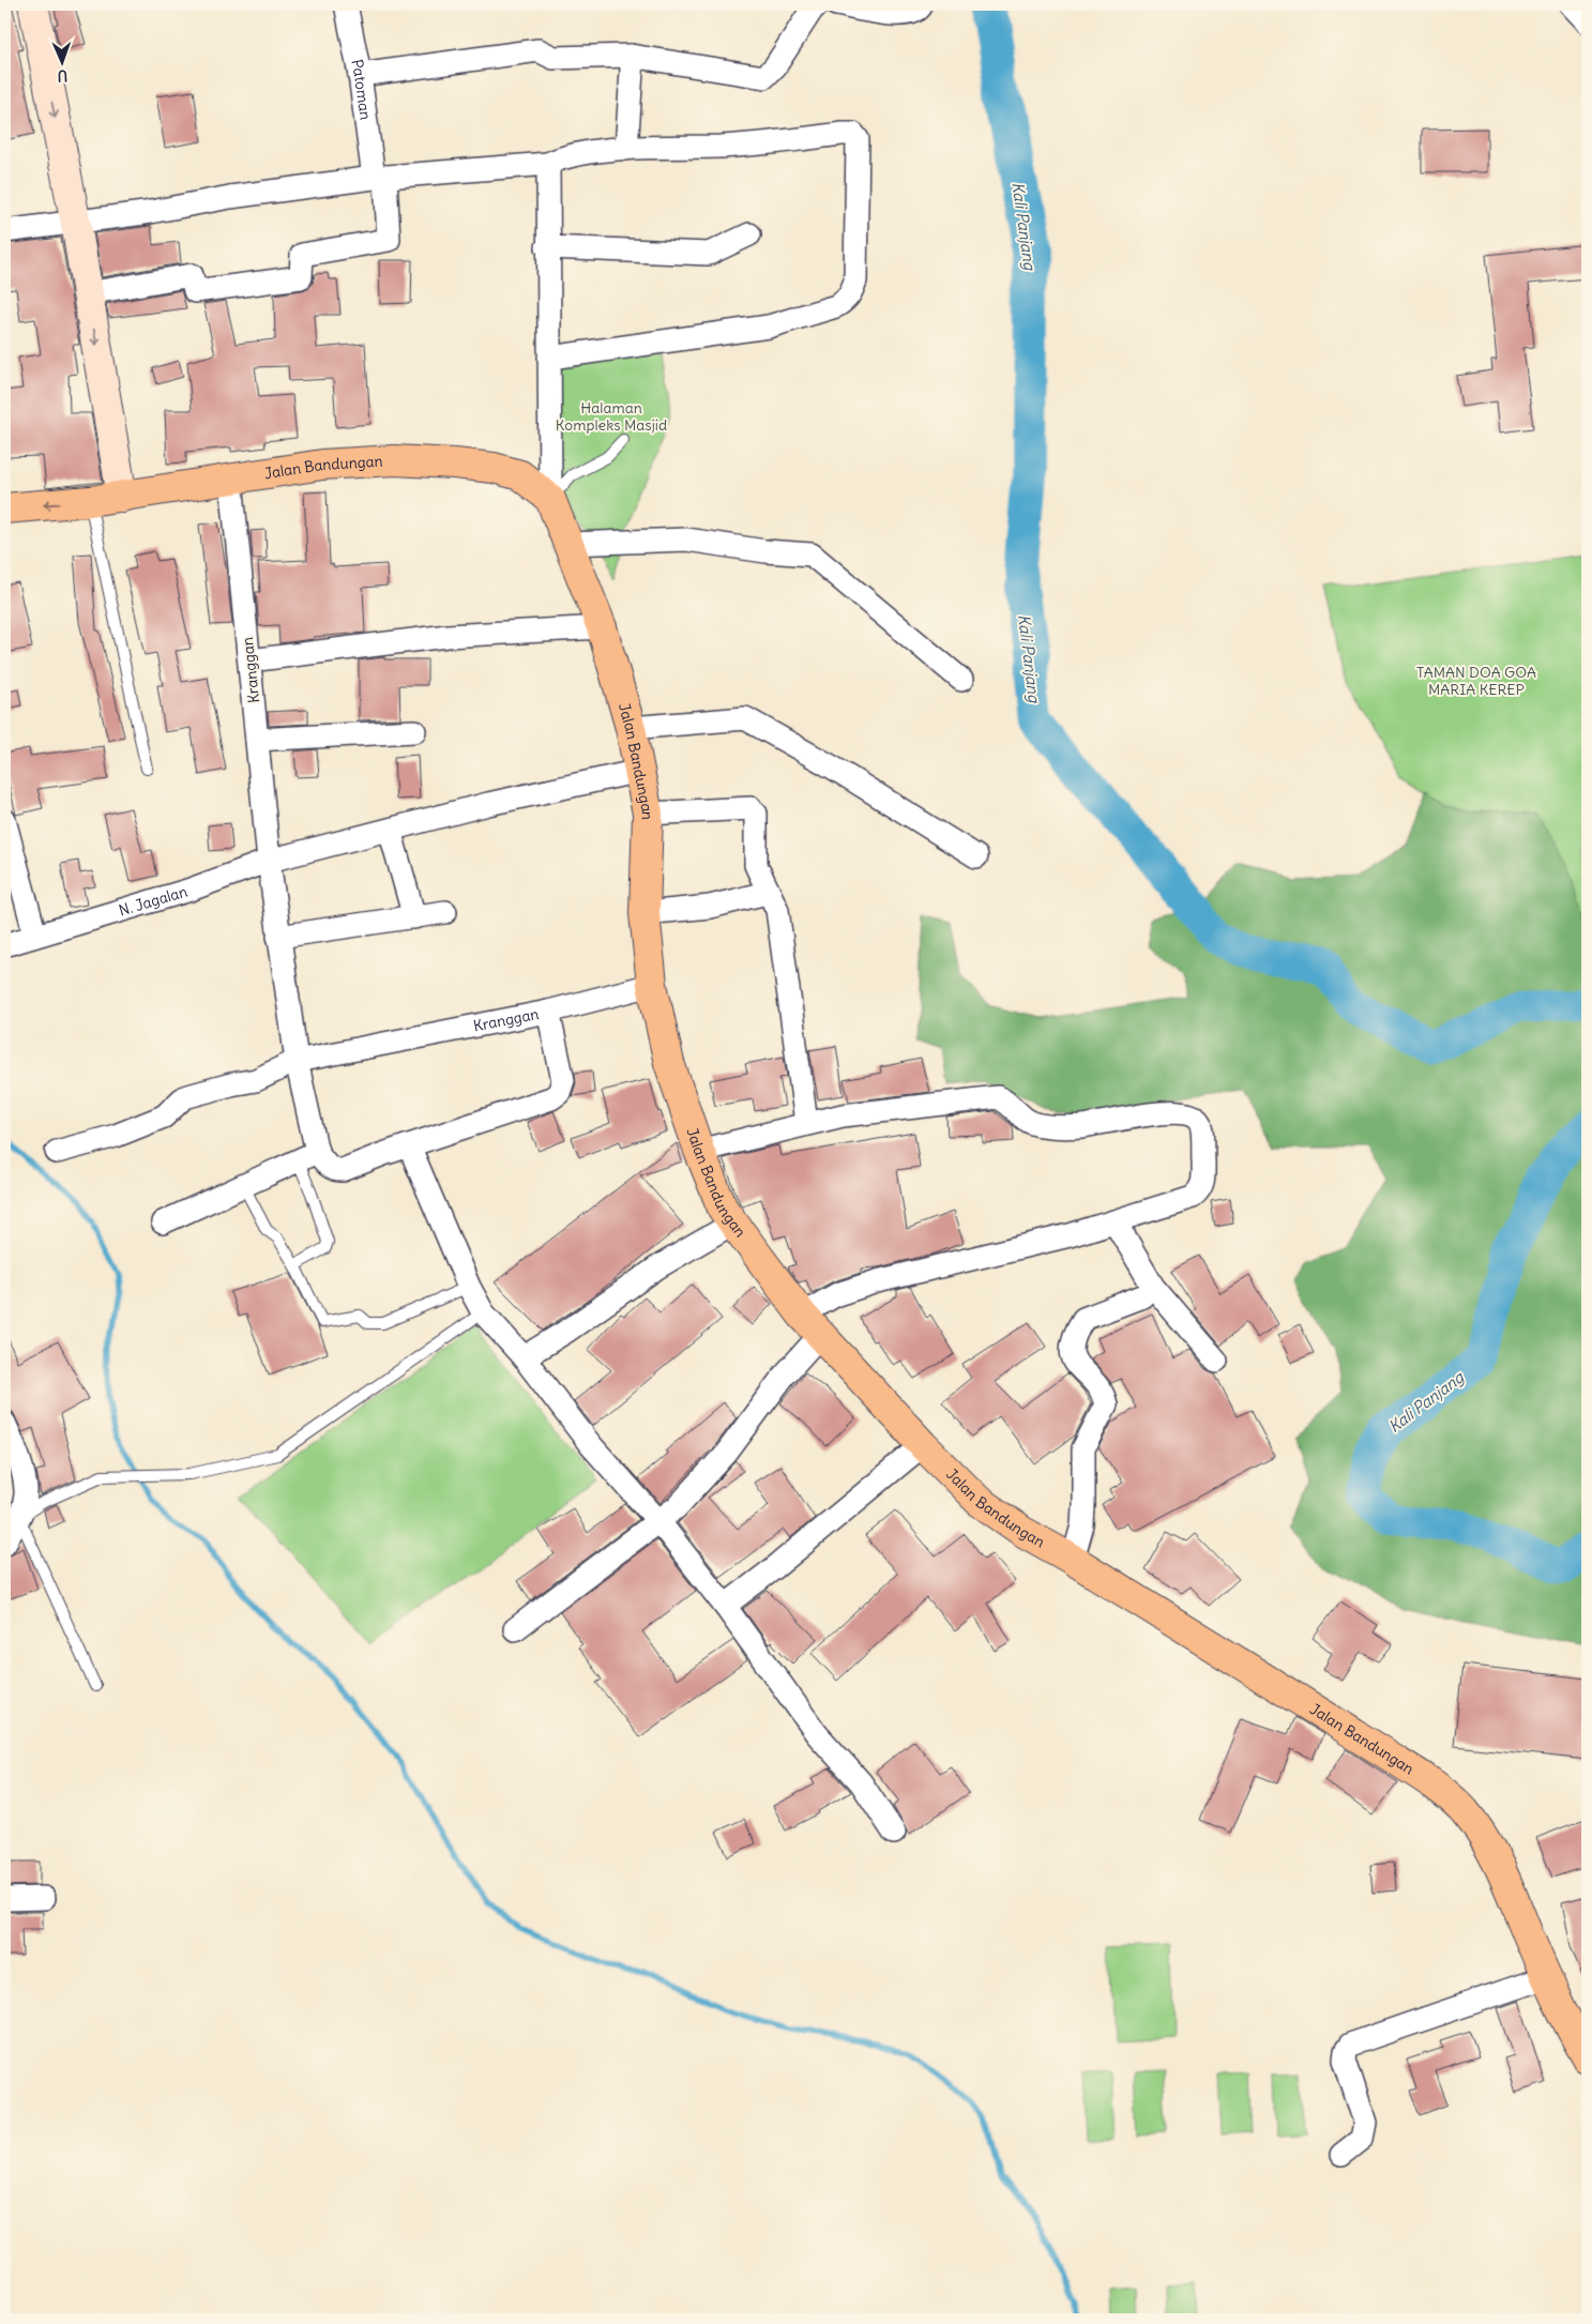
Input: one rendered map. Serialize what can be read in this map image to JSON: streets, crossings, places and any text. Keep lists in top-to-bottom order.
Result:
{
  "streets": {
    "main road": ["Jalan Bandungan"],
    "street": ["Patoman", "Kranggan", "N. Jagalan"]
  },
  "crossings": [
    ["Jalan Bandungan", "Kranggan"],
    ["Kranggan", "N. Jagalan"]
  ],
  "water": ["Kali Panjang"],
  "parks": ["Halaman Kompleks Masjid", "TAMAN DOA GOA MARIA KEREP"],
  "north": "bottom"
}
